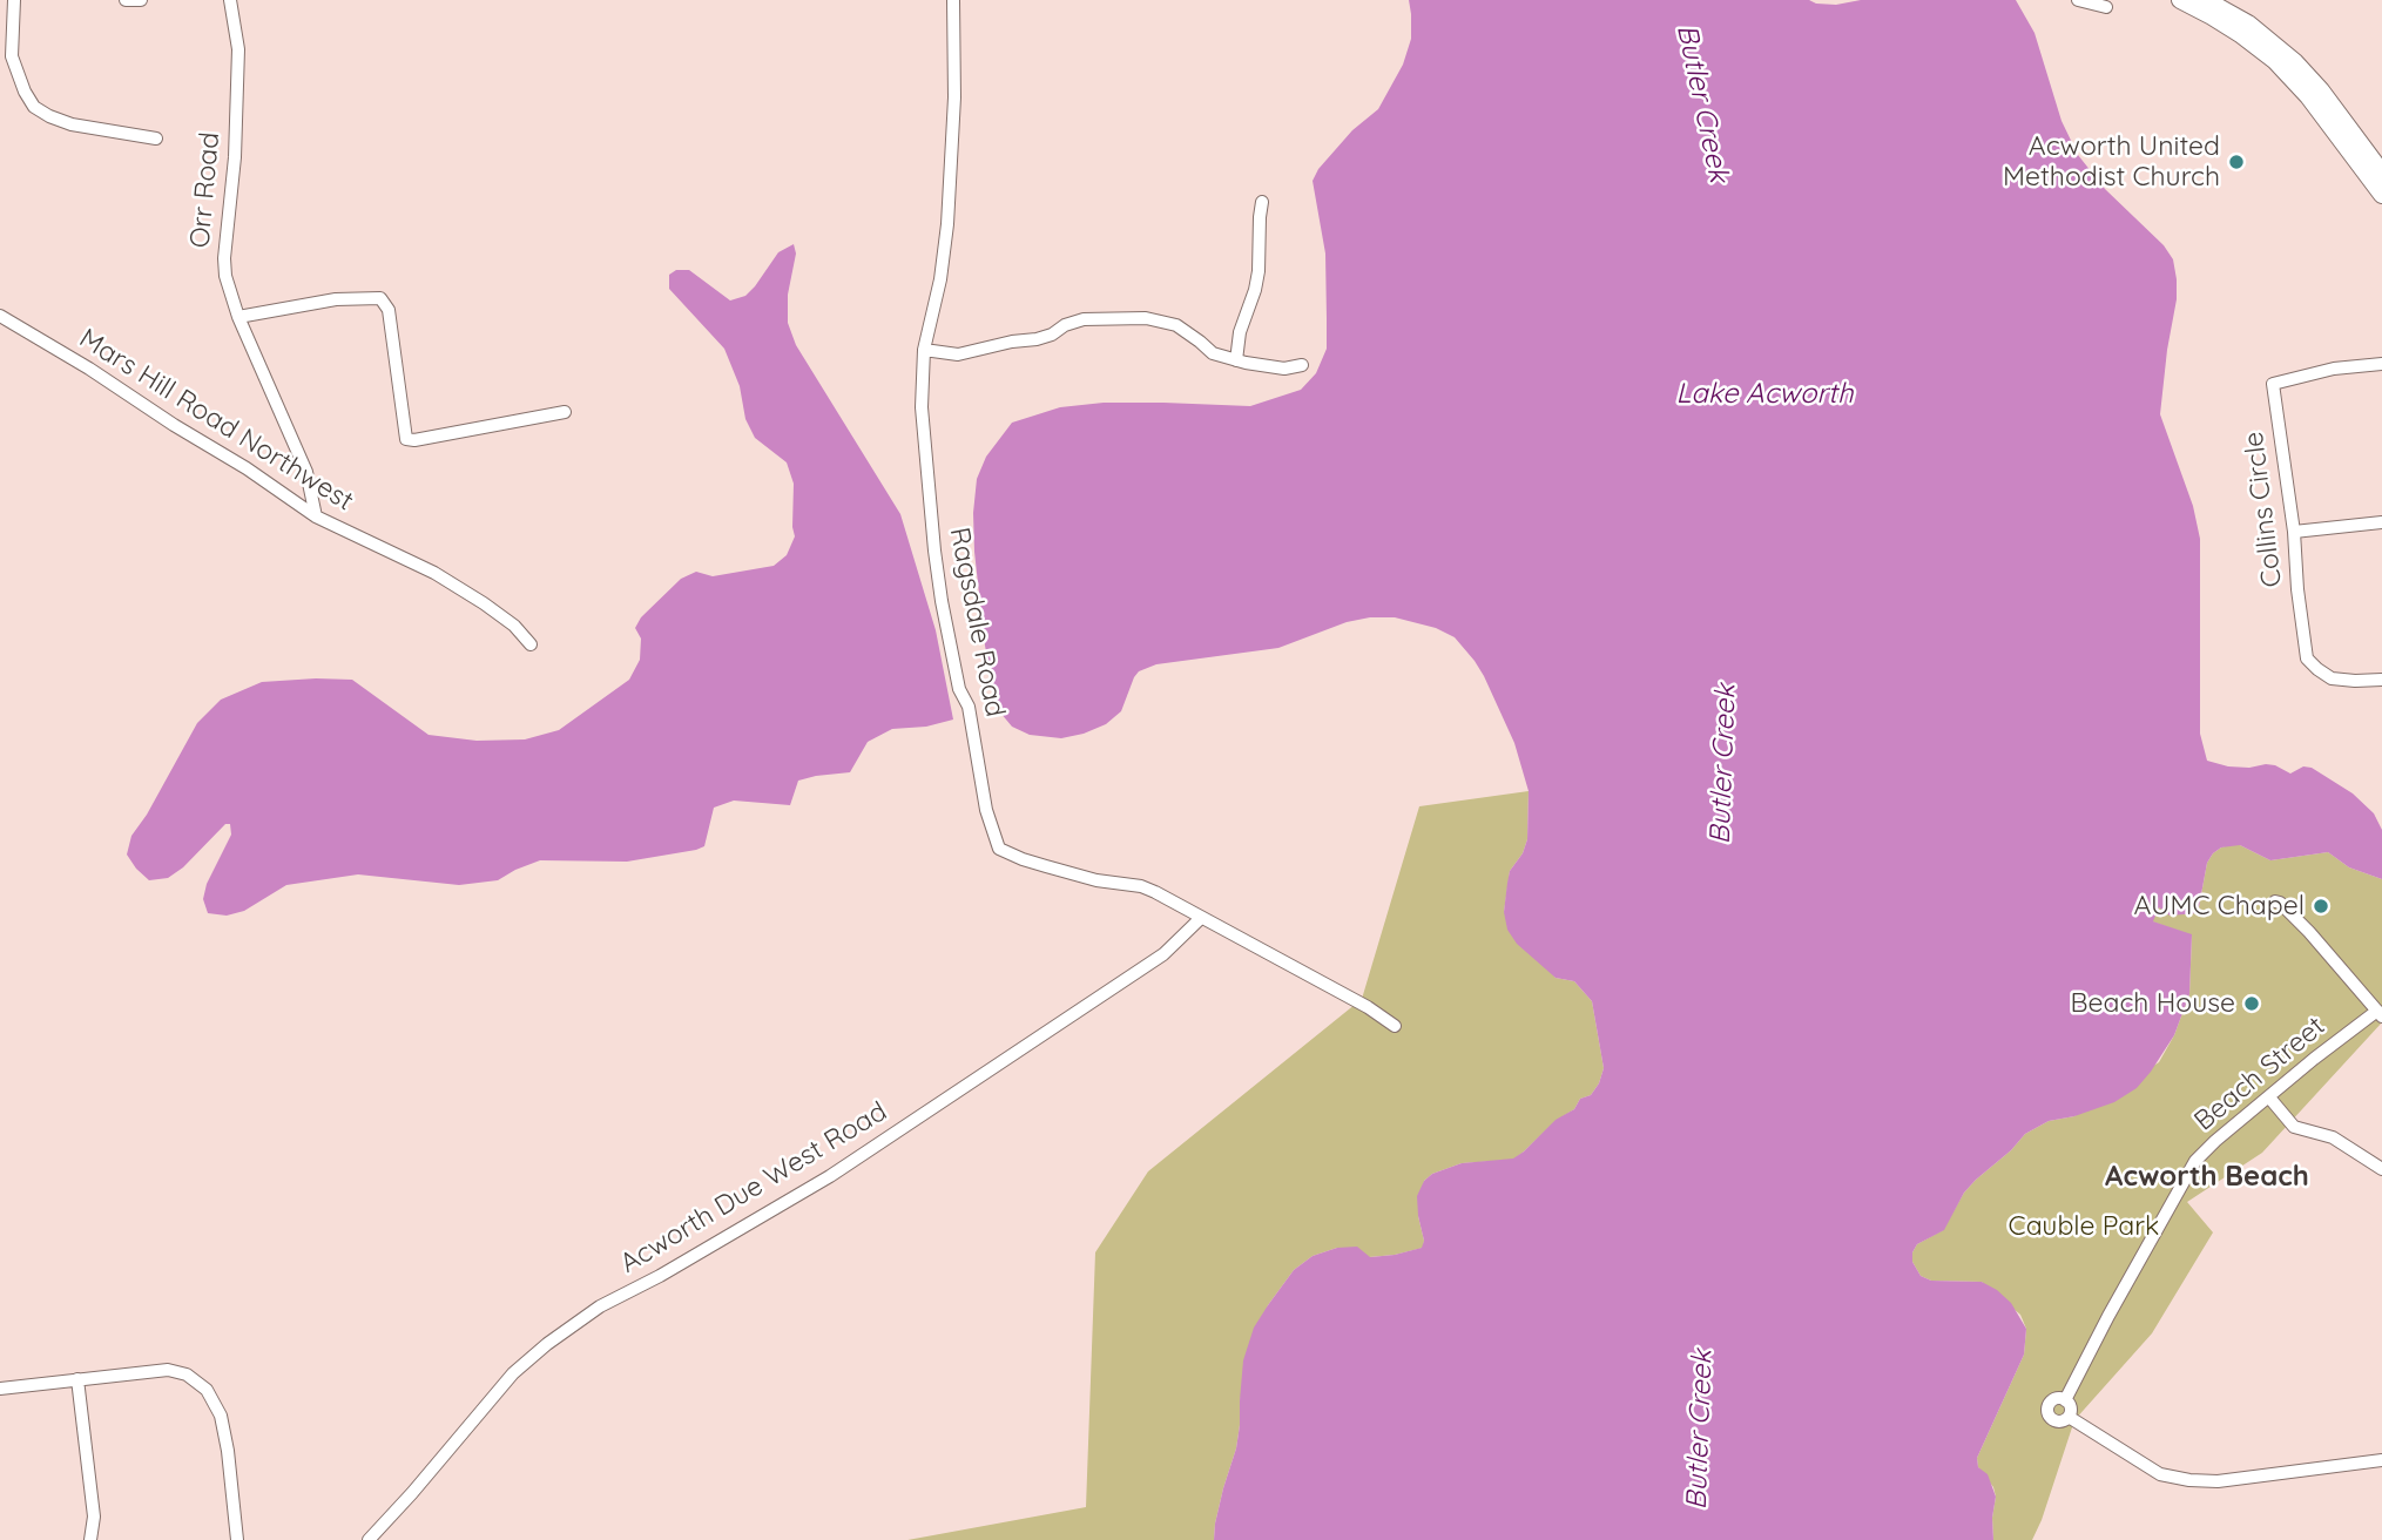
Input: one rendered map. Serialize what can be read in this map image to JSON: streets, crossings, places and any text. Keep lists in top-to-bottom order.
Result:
{
  "streets": {
    "street": [
      "Orr Road",
      "Mars Hill Road Northwest",
      "Collins Circle",
      "Ragsdale Road",
      "Beach Street",
      "Acworth Due West Road"
    ]
  },
  "crossings": [
    ["Orr Road", "Mars Hill Road Northwest"],
    ["Ragsdale Road", "Acworth Due West Road"]
  ],
  "districts": ["Acworth Beach"],
  "water": ["Butler Creek", "Lake Acworth"],
  "parks": ["Cauble Park"],
  "places": ["Acworth United Methodist Church", "AUMC Chapel", "Beach House"]
}
